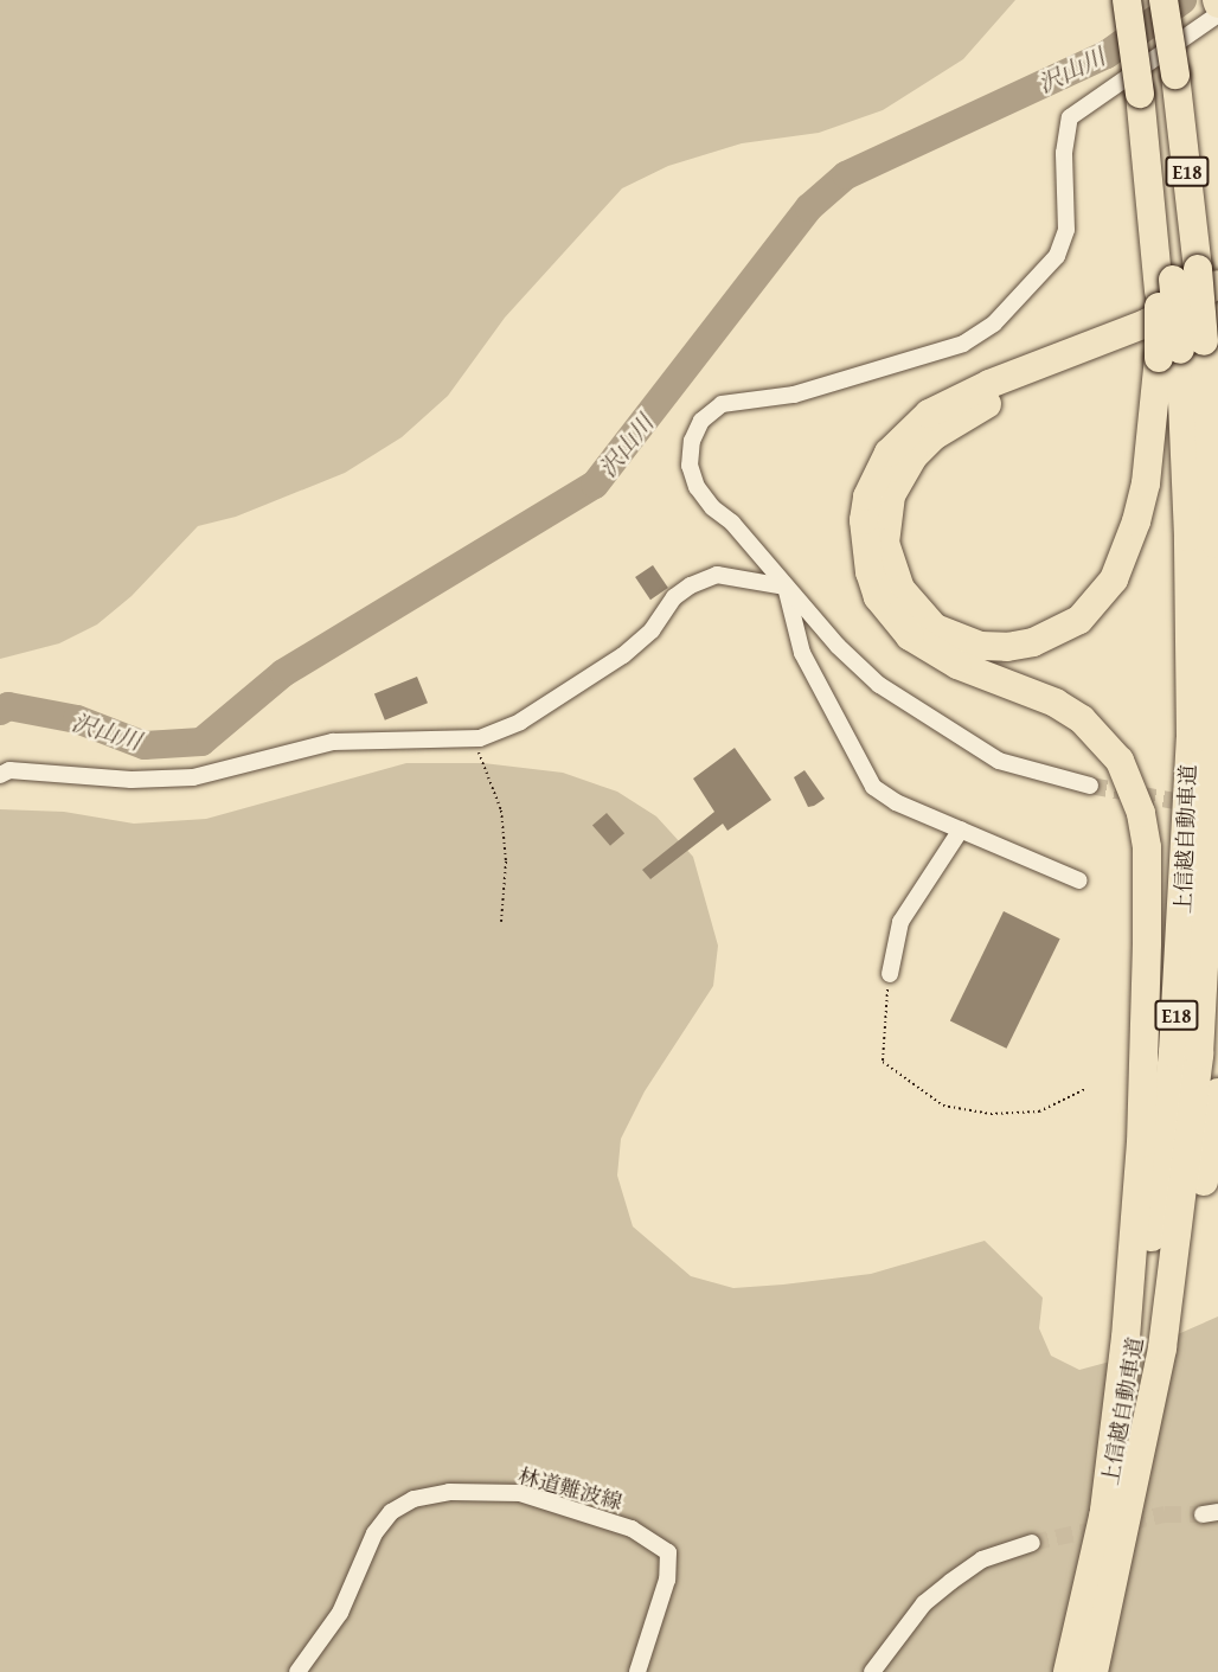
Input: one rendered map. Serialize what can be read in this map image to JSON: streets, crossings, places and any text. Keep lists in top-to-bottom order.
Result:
{
  "streets": {
    "highway": ["E18", "上信越自動車道"],
    "street": ["林道難波線"]
  },
  "water": ["沢山川"]
}
